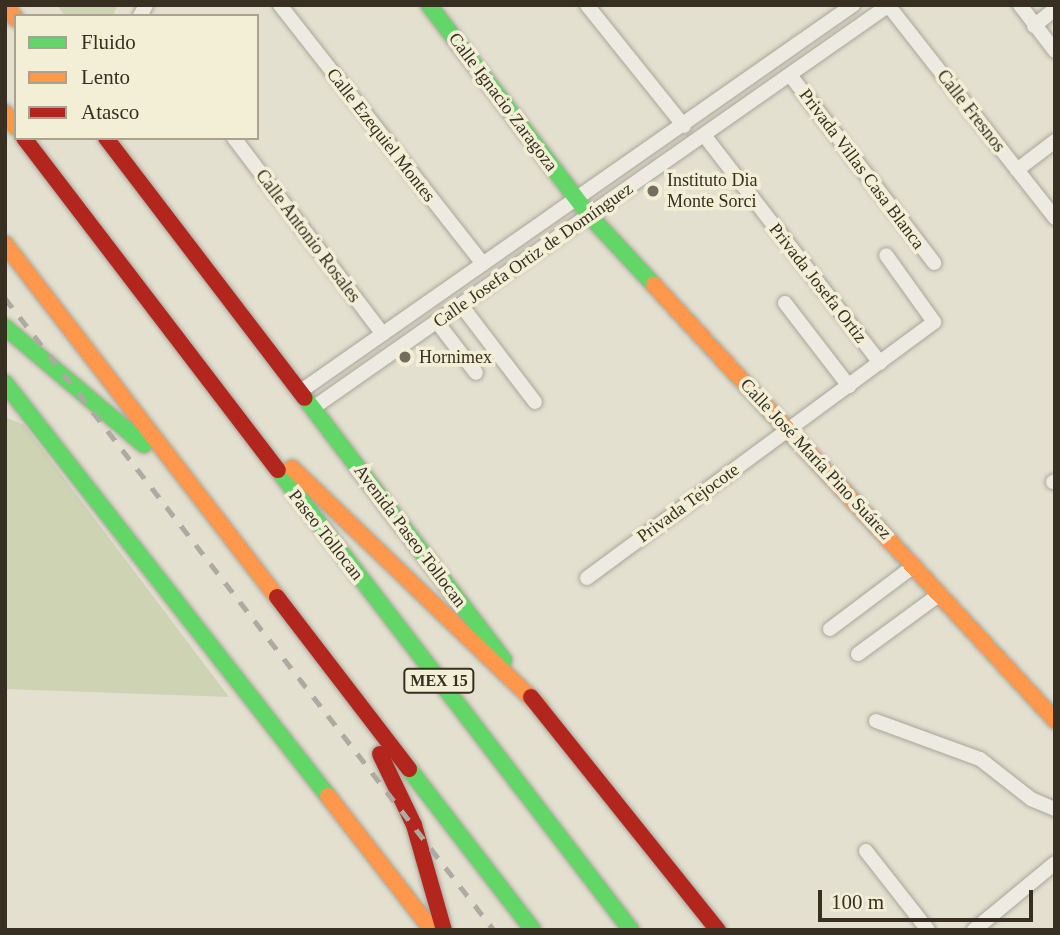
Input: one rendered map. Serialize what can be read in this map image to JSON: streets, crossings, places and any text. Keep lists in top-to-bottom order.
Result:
{
  "streets": {
    "main road": [
      "Calle Ignacio Zaragoza",
      "Calle José María Pino Suárez",
      "Paseo Tollocan",
      "Avenida Paseo Tollocan",
      "MEX 15"
    ],
    "street": [
      "Calle Fresnos",
      "Calle Ezequiel Montes",
      "Privada Villas Casa Blanca",
      "Calle Antonio Rosales",
      "Calle Josefa Ortiz de Domínguez",
      "Privada Josefa Ortiz",
      "Privada Tejocote"
    ]
  },
  "crossings": [
    ["Calle Ignacio Zaragoza", "Calle Josefa Ortiz de Domínguez"],
    ["Calle Ignacio Zaragoza", "Calle José María Pino Suárez"],
    ["Calle Fresnos", "Calle Josefa Ortiz de Domínguez"],
    ["Calle Ezequiel Montes", "Calle Josefa Ortiz de Domínguez"],
    ["Privada Villas Casa Blanca", "Calle Josefa Ortiz de Domínguez"],
    ["Calle Antonio Rosales", "Calle Josefa Ortiz de Domínguez"],
    ["Calle Josefa Ortiz de Domínguez", "Privada Josefa Ortiz"],
    ["Calle Josefa Ortiz de Domínguez", "Calle José María Pino Suárez"],
    ["Calle Josefa Ortiz de Domínguez", "Avenida Paseo Tollocan"],
    ["Privada Josefa Ortiz", "Privada Tejocote"],
    ["Calle José María Pino Suárez", "Privada Tejocote"]
  ],
  "places": ["Instituto Dia Monte Sorci", "Hornimex"],
  "legend": ["Fluido", "Lento", "Atasco"],
  "scale_bar": "100 m"
}
